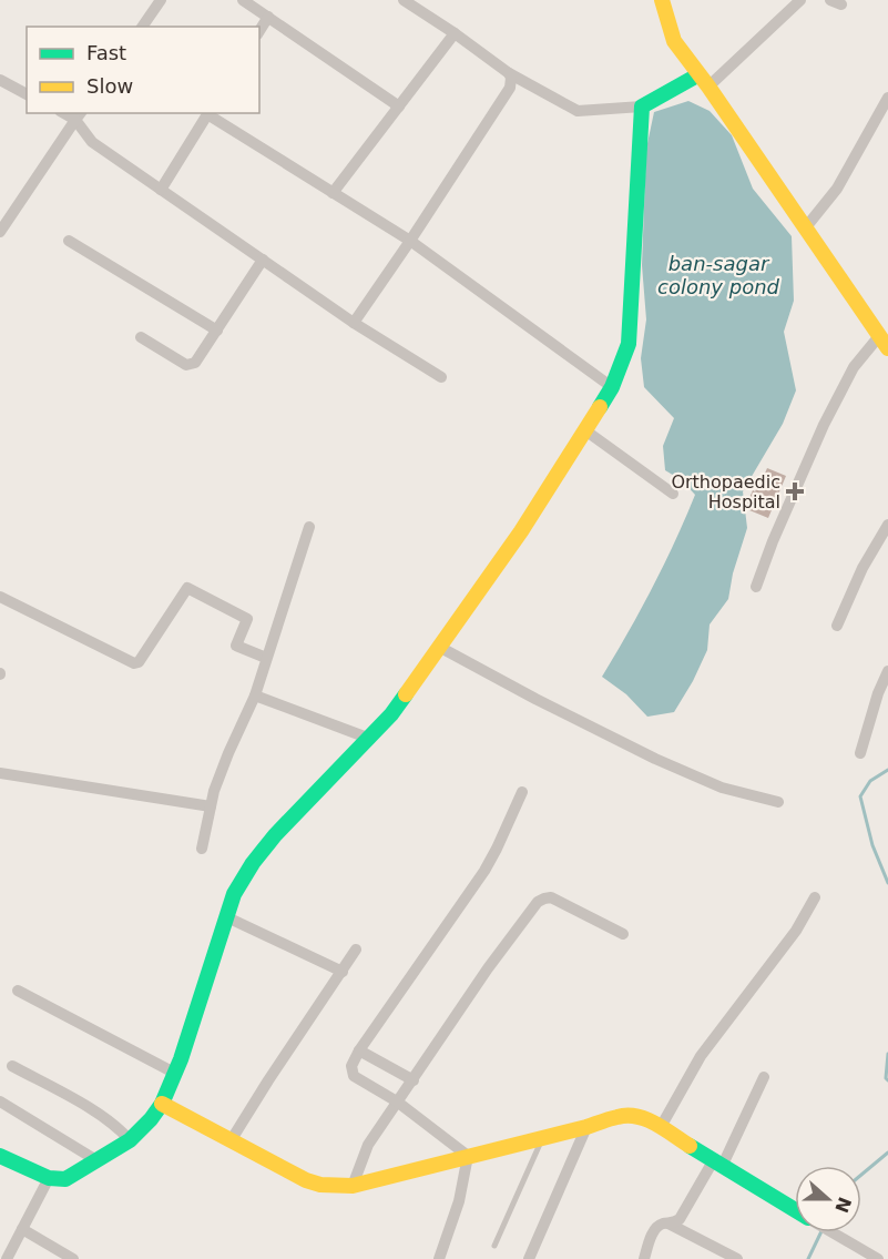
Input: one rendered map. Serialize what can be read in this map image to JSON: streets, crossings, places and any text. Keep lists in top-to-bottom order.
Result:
{
  "water": ["ban-sagar colony pond"],
  "places": {
    "health": ["Orthopaedic Hospital"]
  },
  "legend": ["Fast", "Slow"],
  "north": "right"
}
